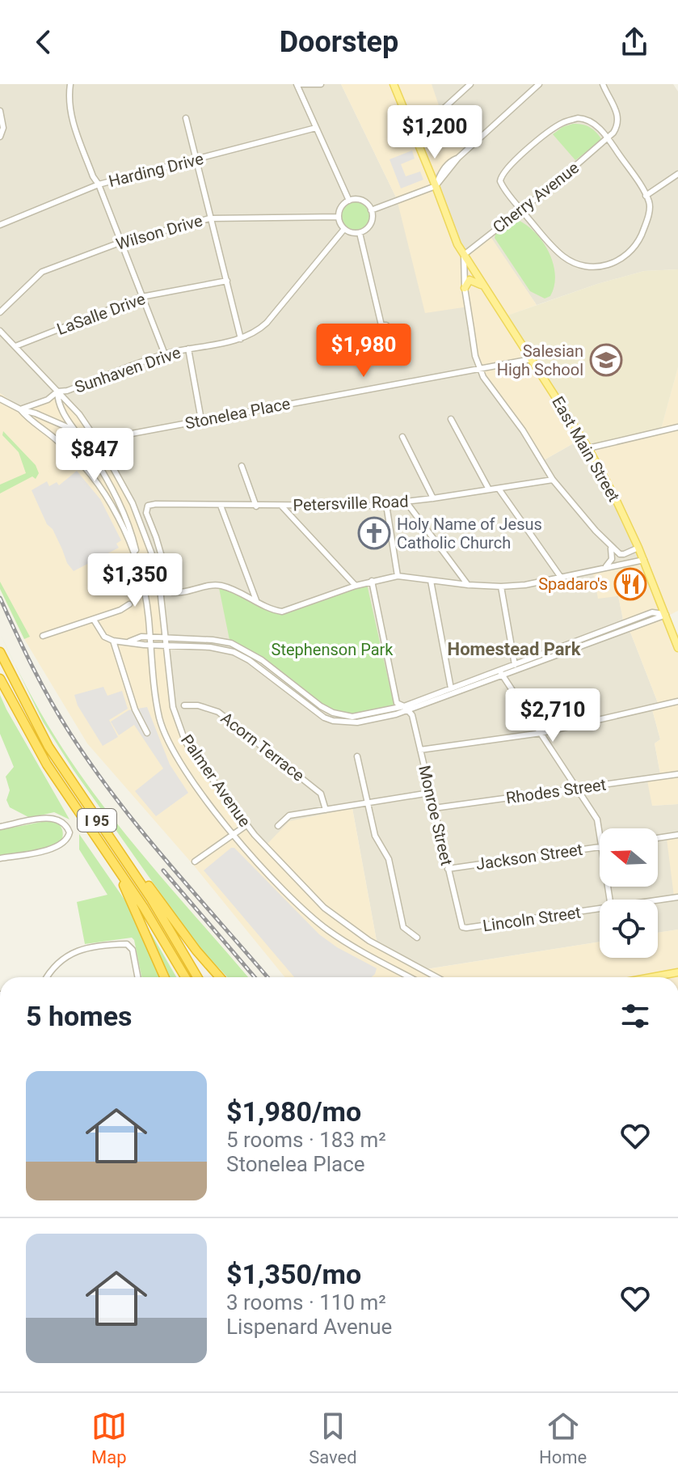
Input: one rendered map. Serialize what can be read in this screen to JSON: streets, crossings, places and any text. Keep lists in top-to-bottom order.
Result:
{
  "streets": {
    "highway": ["I 95"],
    "main road": ["East Main Street"],
    "street": [
      "Harding Drive",
      "Cherry Avenue",
      "Wilson Drive",
      "LaSalle Drive",
      "Sunhaven Drive",
      "Stonelea Place",
      "Petersville Road",
      "Acorn Terrace",
      "Palmer Avenue",
      "Rhodes Street",
      "Monroe Street",
      "Jackson Street",
      "Lincoln Street"
    ]
  },
  "crossings": [
    ["Cherry Avenue", "East Main Street"],
    ["Wilson Drive", "Sunhaven Drive"],
    ["LaSalle Drive", "Palmer Avenue"],
    ["Sunhaven Drive", "Palmer Avenue"],
    ["Stonelea Place", "East Main Street"],
    ["Stonelea Place", "Palmer Avenue"],
    ["Rhodes Street", "Monroe Street"],
    ["Monroe Street", "Jackson Street"],
    ["Monroe Street", "Lincoln Street"]
  ],
  "districts": ["Homestead Park"],
  "parks": ["Stephenson Park"],
  "places": {
    "school or university": ["Salesian High School"],
    "church": ["Holy Name of Jesus Catholic Church"],
    "restaurant": ["Spadaro's"]
  },
  "north": "left",
  "page": {
    "header": "Doorstep",
    "price": [
      "$1,200",
      "$1,980",
      "$847",
      "$1,350",
      "$2,710"
    ],
    "heading": "5 homes",
    "list": [
      {
        "name": "$1,980/mo",
        "note": "5 rooms · 183 m² · Stonelea Place"
      },
      {
        "name": "$1,350/mo",
        "note": "3 rooms · 110 m² · Lispenard Avenue"
      }
    ],
    "tabs": ["Map", "Saved", "Home"]
  }
}
